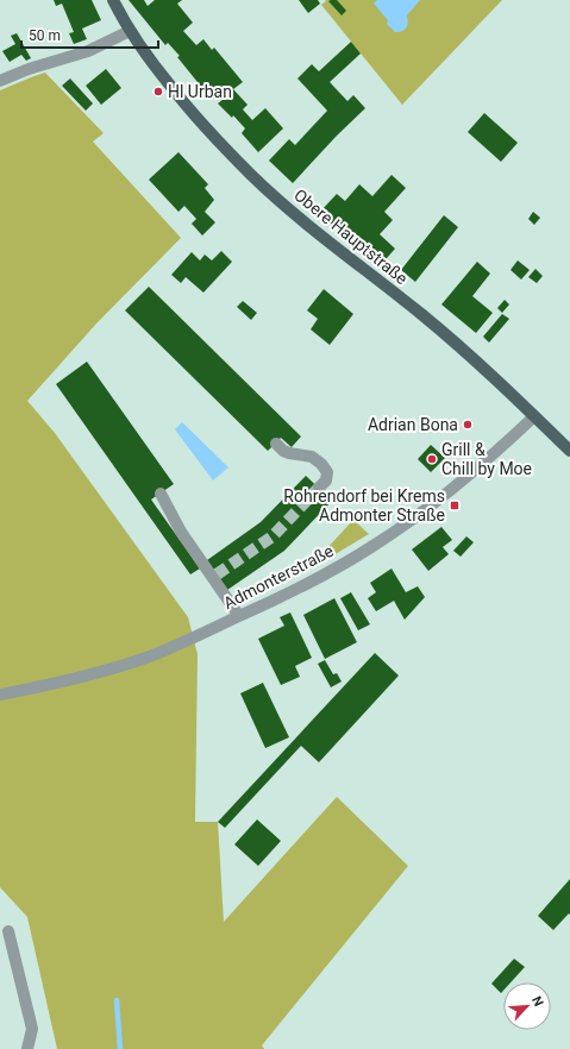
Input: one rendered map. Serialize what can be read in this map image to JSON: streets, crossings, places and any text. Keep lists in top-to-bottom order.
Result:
{
  "streets": {
    "main road": ["Obere Hauptstraße"],
    "street": ["Admonterstraße"]
  },
  "crossings": [
    ["Obere Hauptstraße", "Admonterstraße"]
  ],
  "places": {
    "other": ["Hl Urban", "Adrian Bona", "Grill & Chill by Moe"],
    "transit": ["Rohrendorf bei Krems Admonter Straße"]
  },
  "scale_bar": "50 m",
  "north": "top right"
}
